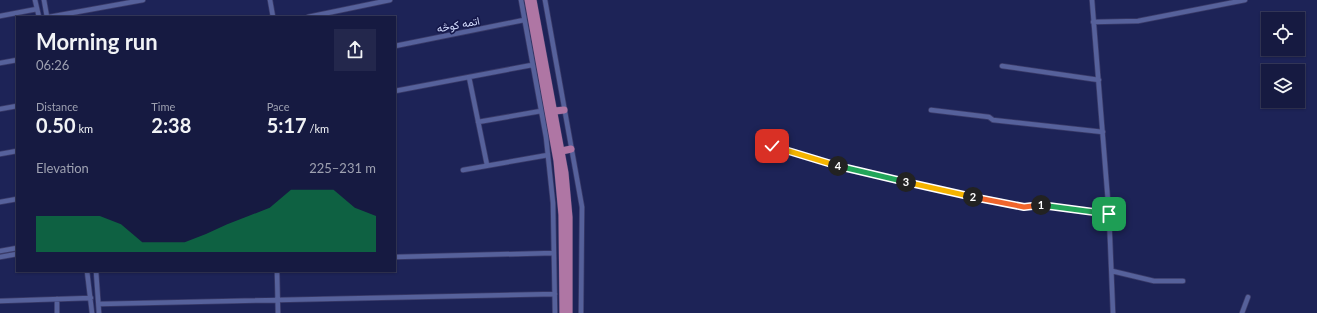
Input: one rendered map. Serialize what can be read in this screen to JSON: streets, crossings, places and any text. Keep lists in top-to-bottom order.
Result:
{
  "streets": {
    "street": ["اتمه کوڅه"]
  },
  "page": {
    "heading": ["Morning run", "06:26"],
    "stats": [
      ["Distance", "0.50 km"],
      ["Time", "2:38"],
      ["Pace", "5:17 /km"]
    ],
    "chart": ["Elevation", "225–231 m"],
    "pins": [
      "4",
      "3",
      "2",
      "1"
    ]
  }
}
